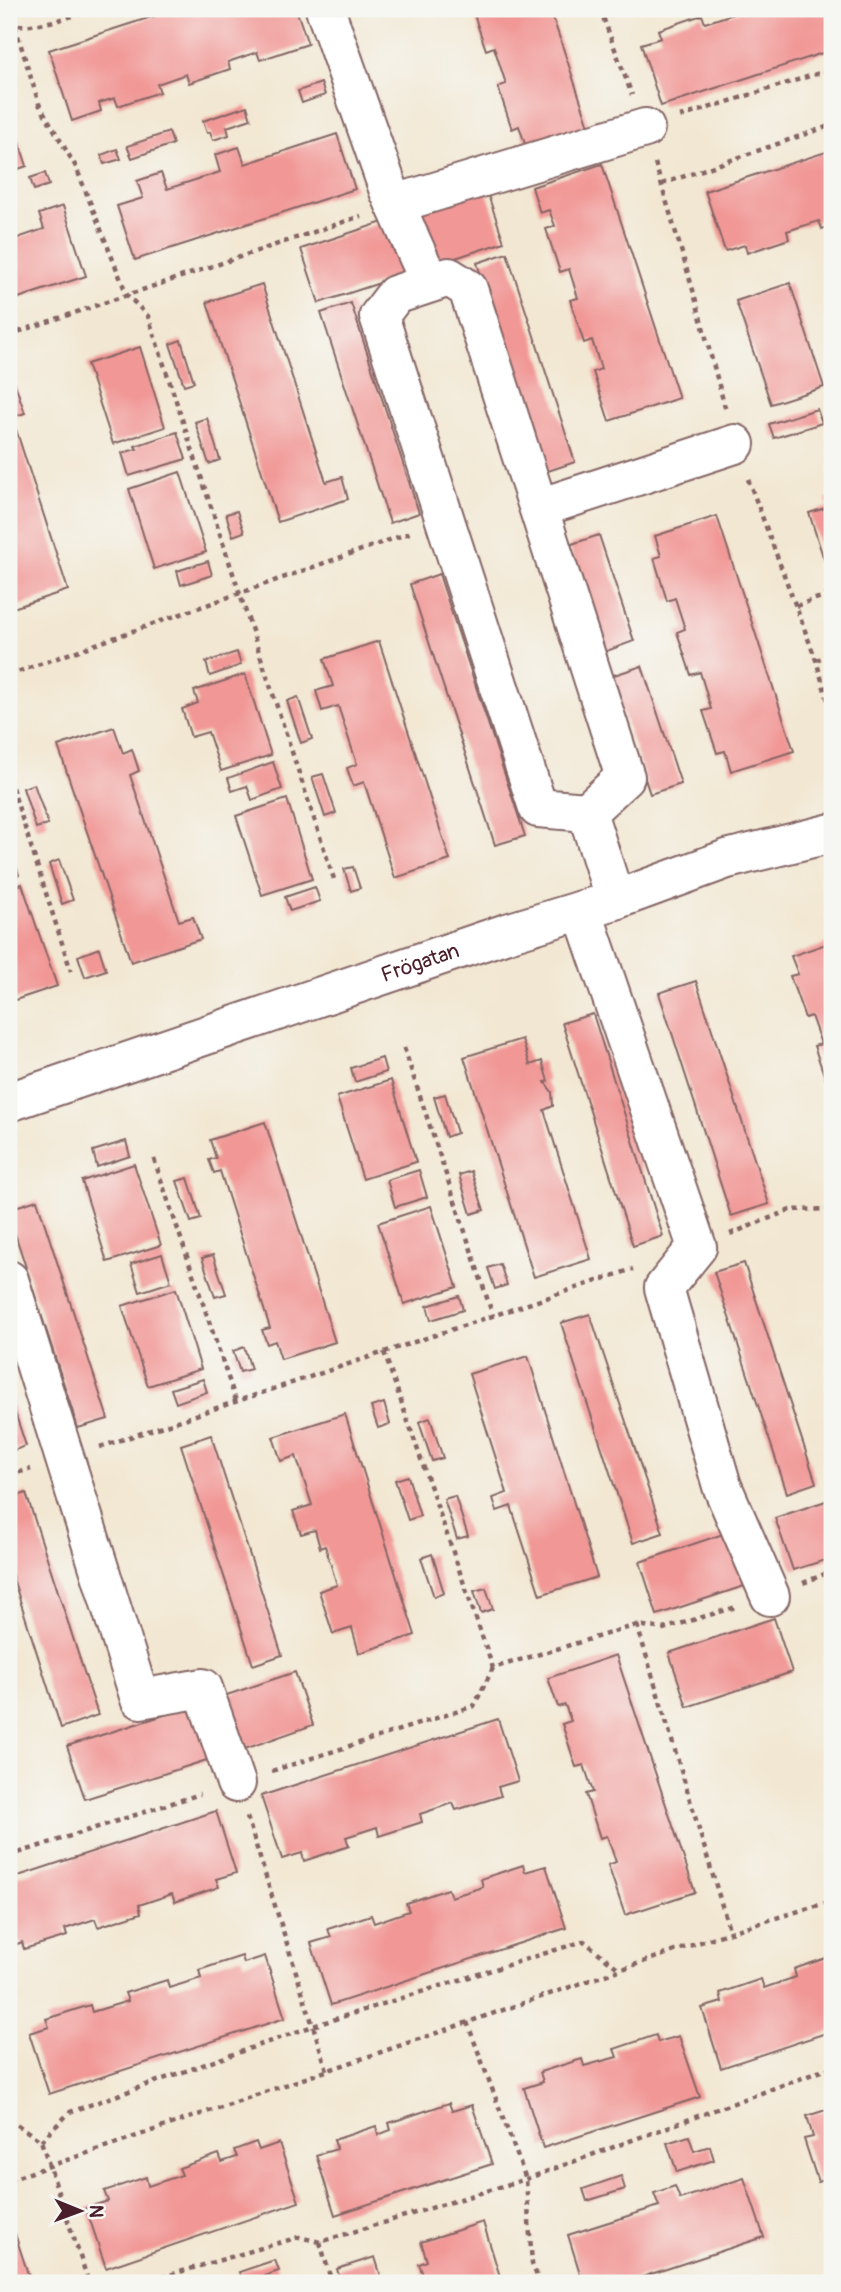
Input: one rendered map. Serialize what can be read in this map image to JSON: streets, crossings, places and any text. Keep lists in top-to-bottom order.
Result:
{
  "streets": {
    "street": ["Frögatan"]
  },
  "north": "right"
}
